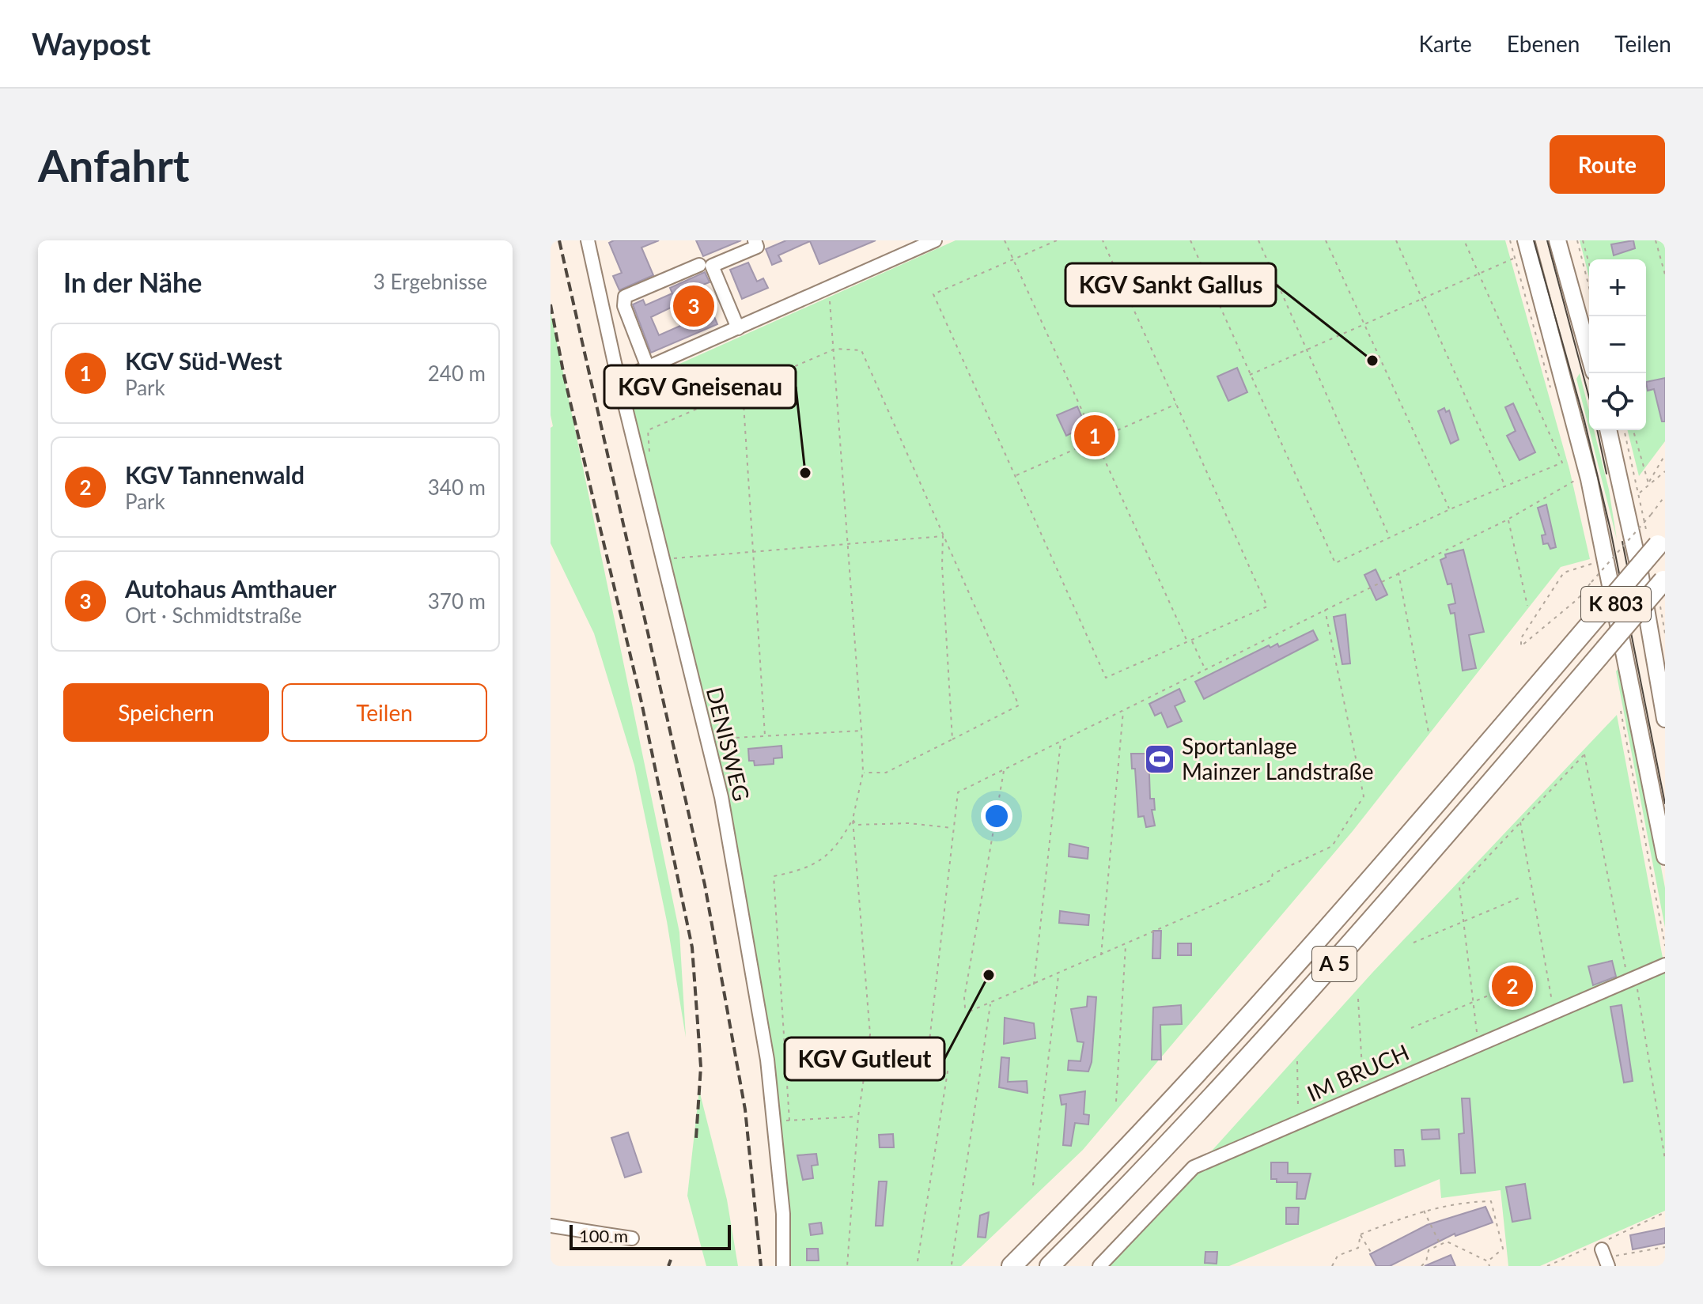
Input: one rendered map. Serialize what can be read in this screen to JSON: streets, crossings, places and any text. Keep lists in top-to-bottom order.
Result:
{
  "streets": {
    "highway": ["A 5"],
    "main road": ["K 803"],
    "street": ["DENISWEG", "IM BRUCH"]
  },
  "places": {
    "other": ["KGV Sankt Gallus", "KGV Gneisenau", "KGV Gutleut"],
    "sports": ["Sportanlage Mainzer Landstraße"]
  },
  "scale_bar": "100 m",
  "page": {
    "header": "Waypost",
    "nav": ["Karte", "Ebenen", "Teilen"],
    "buttons": [
      "Route",
      ["Speichern", "Teilen"]
    ],
    "title": "Anfahrt",
    "heading": ["In der Nähe", "3 Ergebnisse"],
    "map_buttons": ["+", "−"],
    "pins": ["3", "1", "2"],
    "list": [
      {
        "mark": "1",
        "name": "KGV Süd-West",
        "note": "Park",
        "value": "240 m"
      },
      {
        "mark": "2",
        "name": "KGV Tannenwald",
        "note": "Park",
        "value": "340 m"
      },
      {
        "mark": "3",
        "name": "Autohaus Amthauer",
        "note": "Ort · Schmidtstraße",
        "value": "370 m"
      }
    ],
    "scale": "100 m"
  }
}
